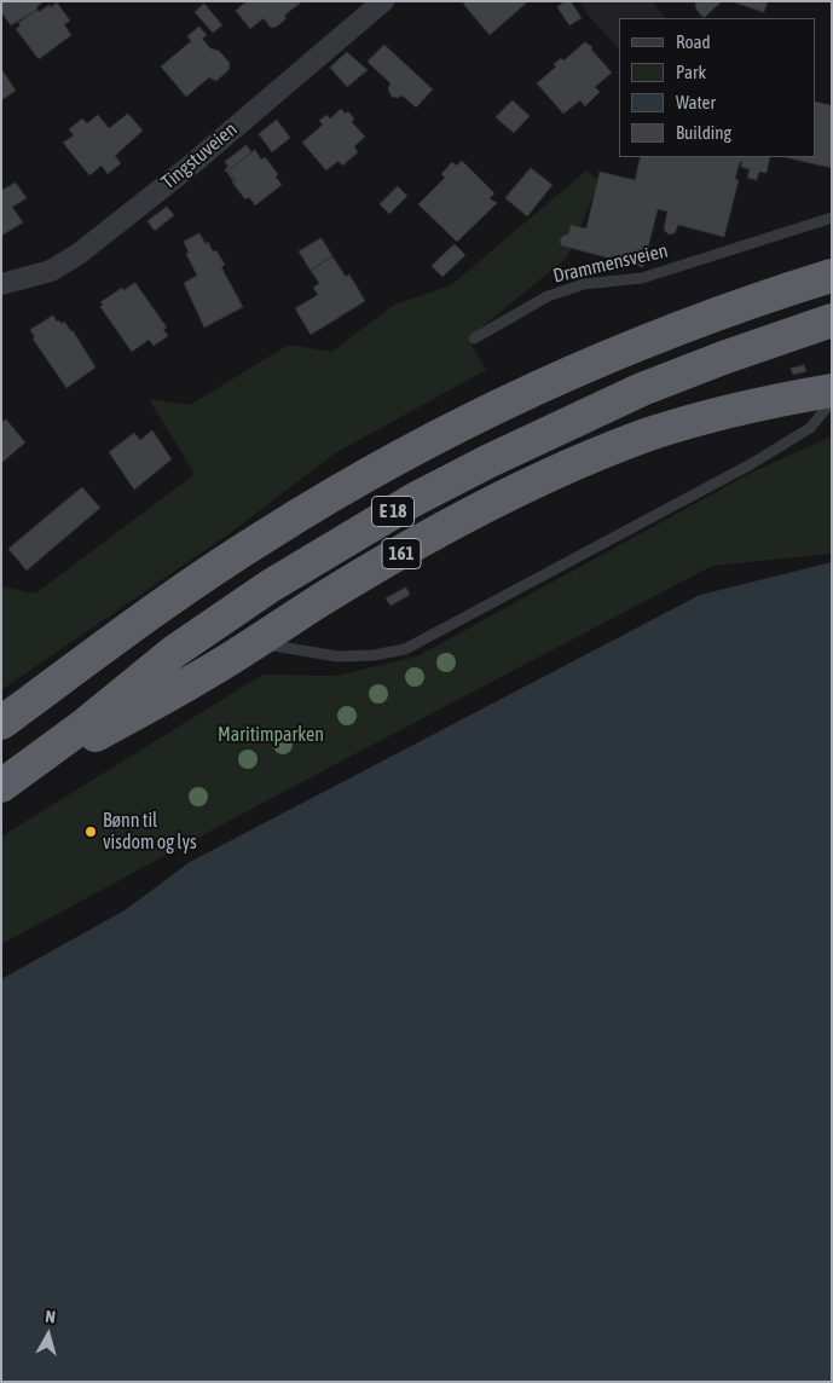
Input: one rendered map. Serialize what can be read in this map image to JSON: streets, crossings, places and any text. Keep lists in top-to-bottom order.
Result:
{
  "streets": {
    "highway": ["E 18", "161"],
    "street": ["Tingstuveien"],
    "lane": ["Drammensveien"]
  },
  "crossings": [
    ["E 18", "161"]
  ],
  "parks": ["Maritimparken"],
  "places": ["Bønn til visdom og lys"],
  "legend": [
    "Road",
    "Park",
    "Water",
    "Building"
  ],
  "north": "top"
}
